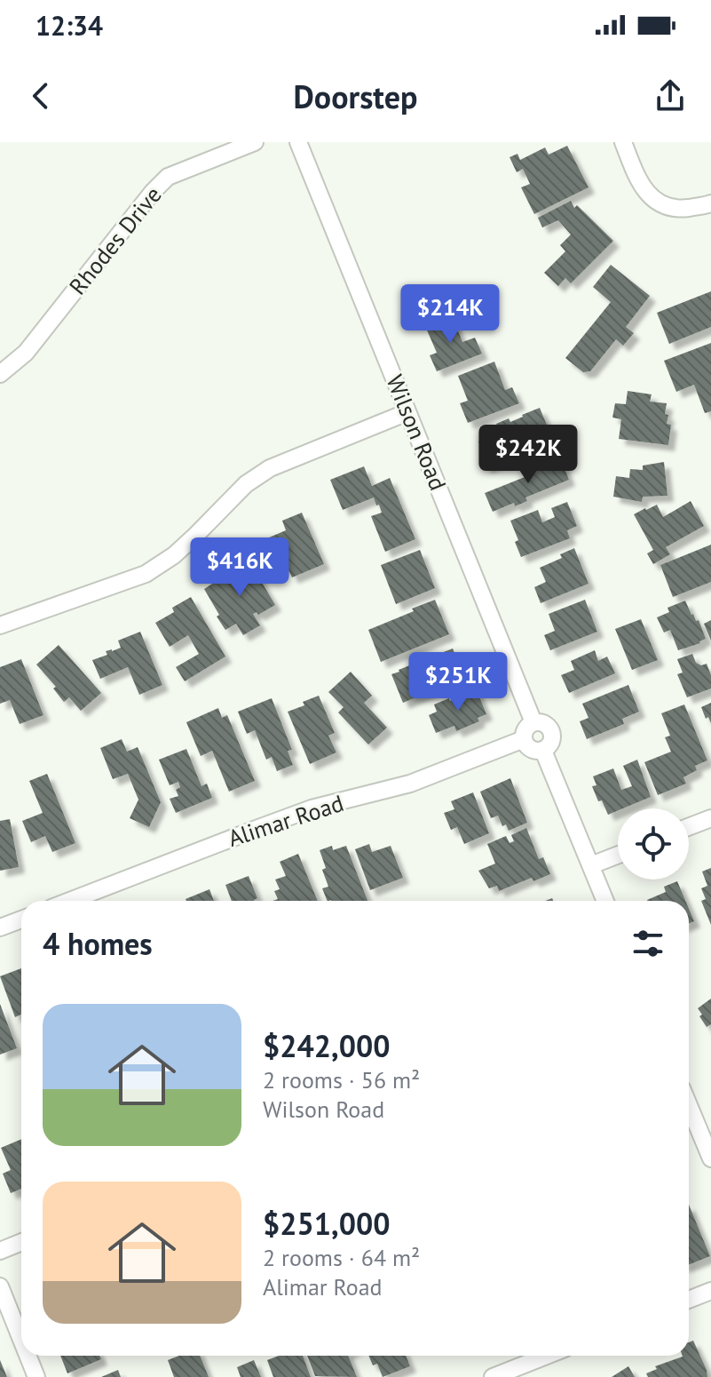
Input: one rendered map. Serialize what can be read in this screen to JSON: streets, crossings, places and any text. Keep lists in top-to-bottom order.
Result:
{
  "streets": {
    "street": ["Rhodes Drive", "Wilson Road", "Alimar Road"]
  },
  "crossings": [
    ["Wilson Road", "Alimar Road"]
  ],
  "page": {
    "status": "12:34",
    "header": "Doorstep",
    "price": [
      "$214K",
      "$242K",
      "$416K",
      "$251K"
    ],
    "heading": "4 homes",
    "list": [
      {
        "name": "$242,000",
        "note": "2 rooms · 56 m² · Wilson Road"
      },
      {
        "name": "$251,000",
        "note": "2 rooms · 64 m² · Alimar Road"
      }
    ]
  }
}
